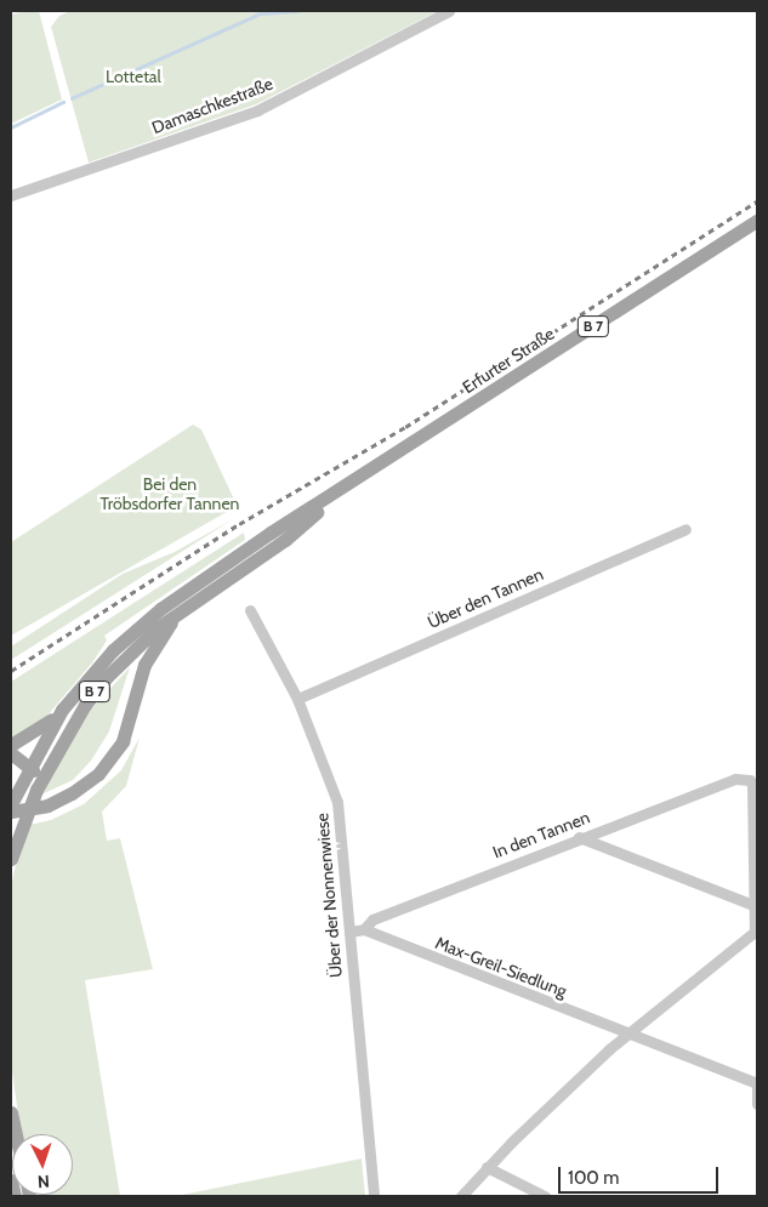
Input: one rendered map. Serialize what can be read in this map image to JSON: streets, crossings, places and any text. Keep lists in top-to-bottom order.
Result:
{
  "streets": {
    "main road": ["B 7", "Erfurter Straße"],
    "street": [
      "Damaschkestraße",
      "Über den Tannen",
      "In den Tannen",
      "Über der Nonnenwiese",
      "Max-Greil-Siedlung"
    ]
  },
  "crossings": [
    ["B 7", "Erfurter Straße"],
    ["Über den Tannen", "Über der Nonnenwiese"],
    ["In den Tannen", "Über der Nonnenwiese"],
    ["In den Tannen", "Max-Greil-Siedlung"]
  ],
  "parks": ["Lottetal", "Bei den Tröbsdorfer Tannen"],
  "scale_bar": "100 m",
  "north": "bottom"
}
